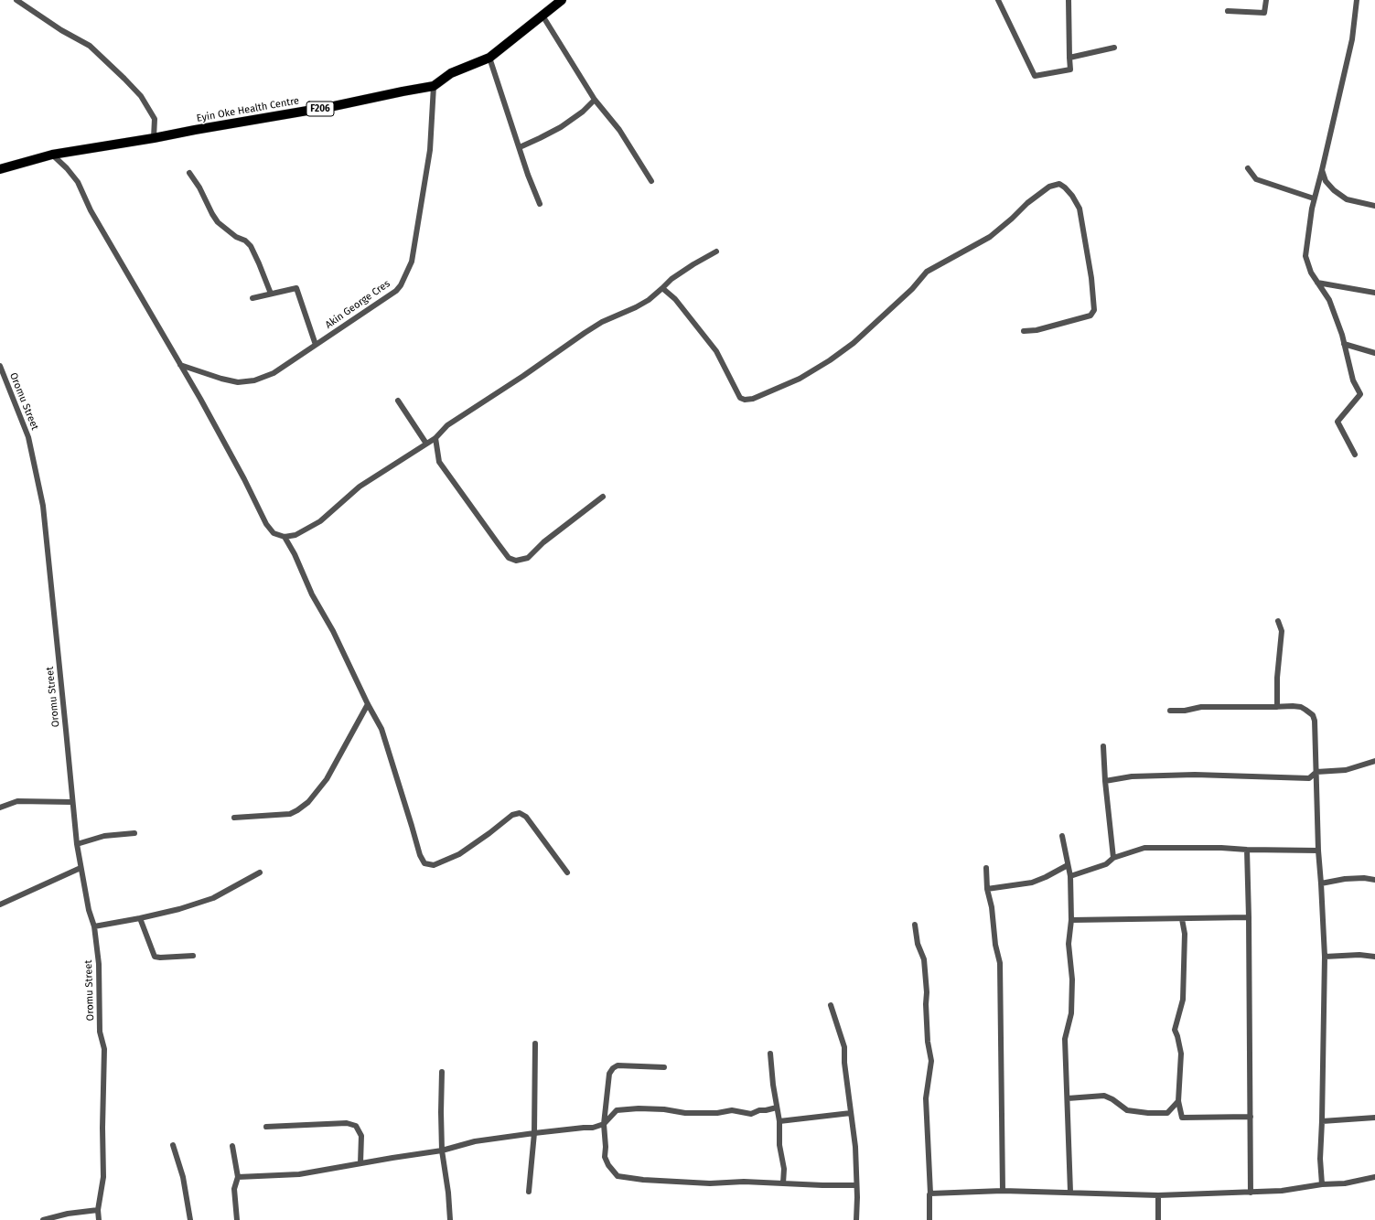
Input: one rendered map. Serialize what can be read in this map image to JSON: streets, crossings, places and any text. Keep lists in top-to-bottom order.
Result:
{
  "streets": {
    "main road": ["F206", "Eyin Oke Health Centre"],
    "street": ["Akin George Cres", "Oromu Street"]
  },
  "crossings": [
    ["Eyin Oke Health Centre", "Akin George Cres"]
  ]
}
